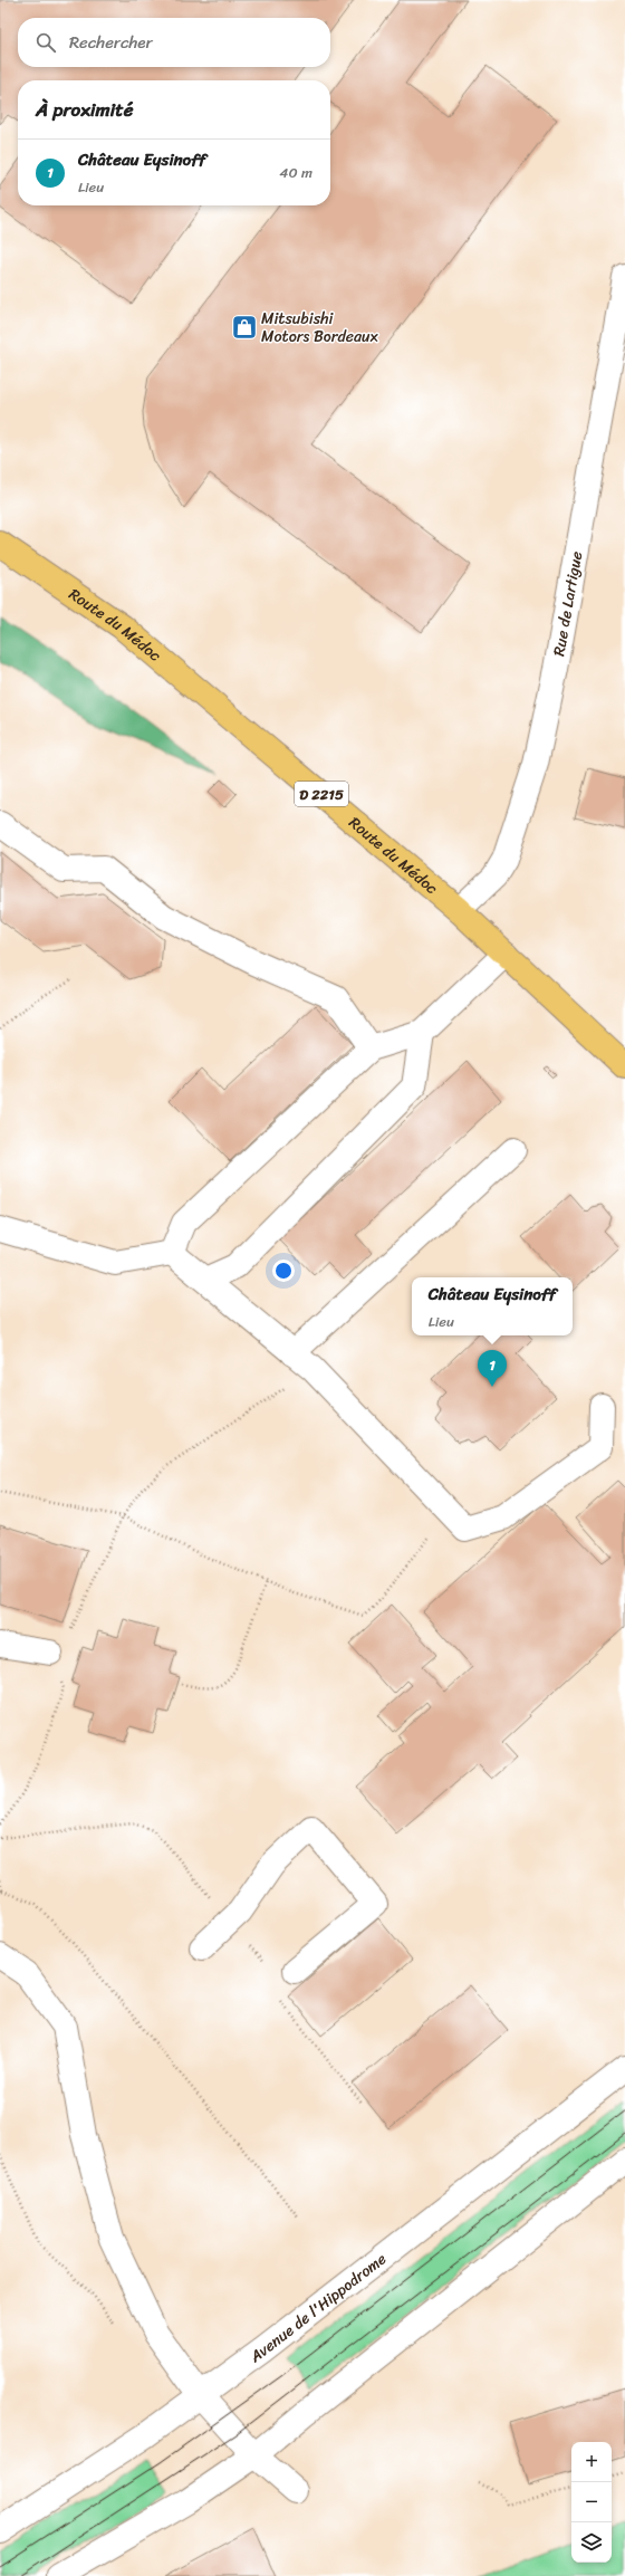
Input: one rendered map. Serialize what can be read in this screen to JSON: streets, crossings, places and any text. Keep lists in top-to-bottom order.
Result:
{
  "streets": {
    "main road": ["Route du Médoc", "D 2215"],
    "street": ["Rue de Lartigue", "Avenue de l'Hippodrome"]
  },
  "crossings": [
    ["Rue de Lartigue", "Route du Médoc"]
  ],
  "places": {
    "shop": ["Mitsubishi Motors Bordeaux"]
  },
  "page": {
    "search": "Rechercher",
    "heading": "À proximité",
    "list": [
      {
        "mark": "1",
        "name": "Château Eysinoff",
        "note": "Lieu",
        "value": "40 m"
      }
    ],
    "popup": ["Château Eysinoff", "Lieu"],
    "pins": "1",
    "map_buttons": ["+", "−"]
  }
}
